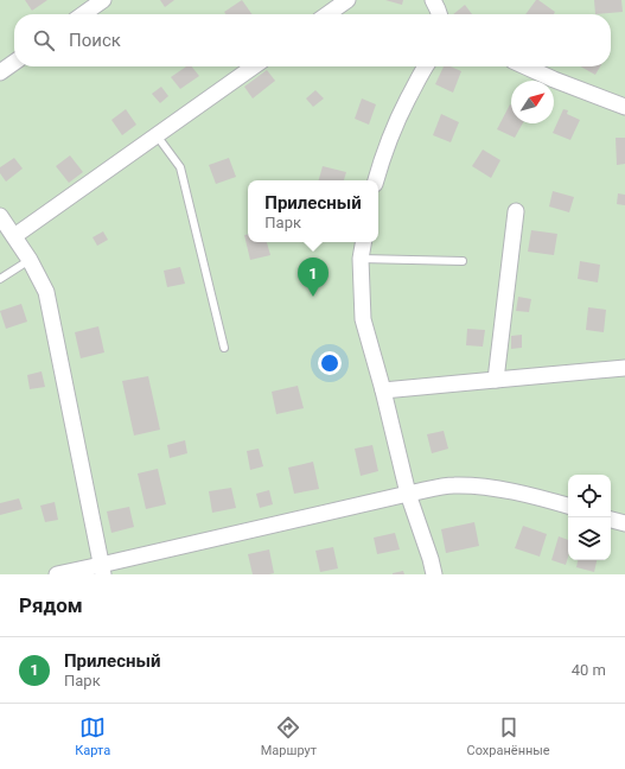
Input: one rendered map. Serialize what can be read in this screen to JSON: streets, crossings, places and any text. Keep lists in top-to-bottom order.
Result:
{
  "north": "top right",
  "page": {
    "search": "Поиск",
    "popup": ["Прилесный", "Парк"],
    "pins": "1",
    "heading": "Рядом",
    "list": [
      {
        "mark": "1",
        "name": "Прилесный",
        "note": "Парк",
        "value": "40 m"
      }
    ],
    "nav": ["Карта", "Маршрут", "Сохранённые"]
  }
}
